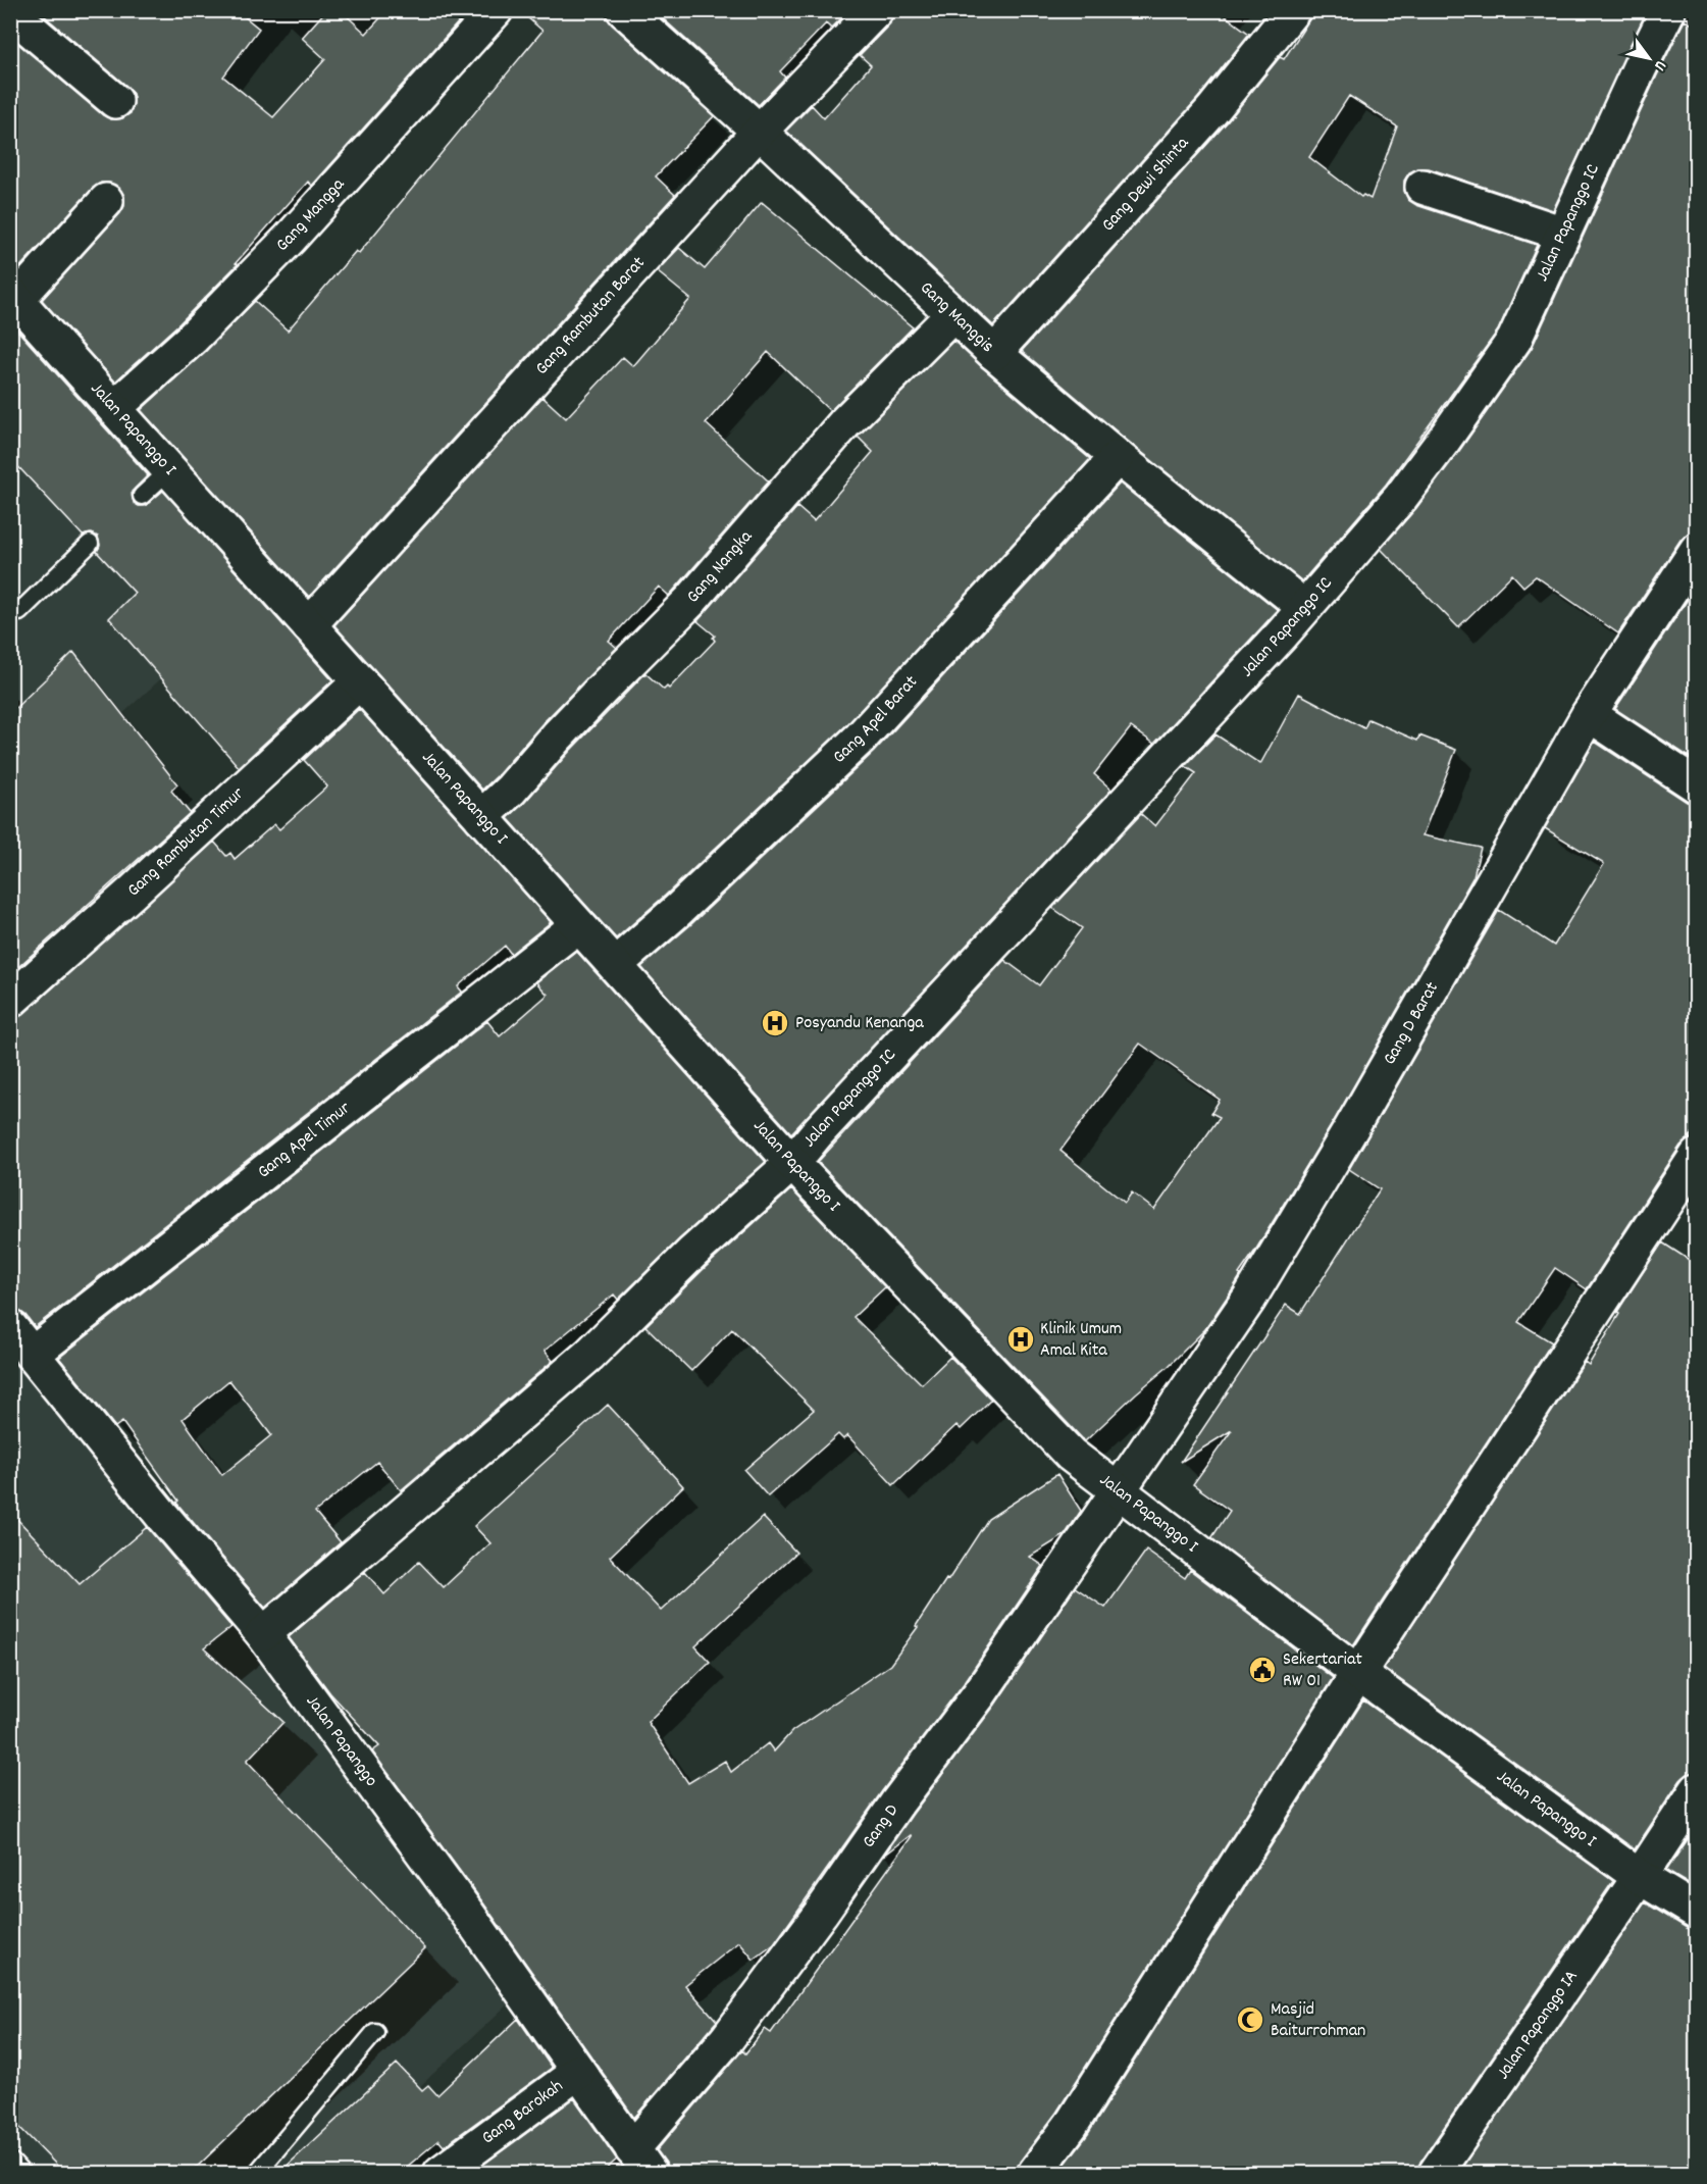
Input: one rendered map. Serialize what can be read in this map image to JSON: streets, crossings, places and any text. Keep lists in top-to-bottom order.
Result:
{
  "streets": {
    "street": [
      "Gang Dewi Shinta",
      "Gang Mangga",
      "Jalan Papanggo IC",
      "Gang Rambutan Barat",
      "Gang Manggis",
      "Jalan Papanggo I",
      "Gang Nangka",
      "Gang Apel Barat",
      "Gang Rambutan Timur",
      "Gang D Barat",
      "Gang Apel Timur",
      "Jalan Papanggo",
      "Gang D",
      "Jalan Papanggo IA",
      "Gang Barokah"
    ]
  },
  "crossings": [
    ["Gang Dewi Shinta", "Gang Manggis"],
    ["Gang Mangga", "Jalan Papanggo I"],
    ["Jalan Papanggo IC", "Gang Manggis"],
    ["Jalan Papanggo IC", "Jalan Papanggo I"],
    ["Jalan Papanggo IC", "Jalan Papanggo"],
    ["Gang Rambutan Barat", "Gang Manggis"],
    ["Gang Rambutan Barat", "Jalan Papanggo I"],
    ["Gang Manggis", "Gang Nangka"],
    ["Gang Manggis", "Gang Apel Barat"],
    ["Jalan Papanggo I", "Gang Nangka"],
    ["Jalan Papanggo I", "Gang Apel Barat"],
    ["Jalan Papanggo I", "Gang Rambutan Timur"],
    ["Jalan Papanggo I", "Gang D Barat"],
    ["Jalan Papanggo I", "Gang Apel Timur"],
    ["Jalan Papanggo I", "Gang D"],
    ["Jalan Papanggo I", "Jalan Papanggo IA"],
    ["Gang D Barat", "Gang D"],
    ["Gang Apel Timur", "Jalan Papanggo"],
    ["Jalan Papanggo", "Gang D"],
    ["Jalan Papanggo", "Gang Barokah"]
  ],
  "places": {
    "hospital": ["Posyandu Kenanga", "Klinik Umum Amal Kita"],
    "public building": ["Sekertariat RW 01"],
    "mosque": ["Masjid Baiturrohman"]
  },
  "north": "bottom right"
}
